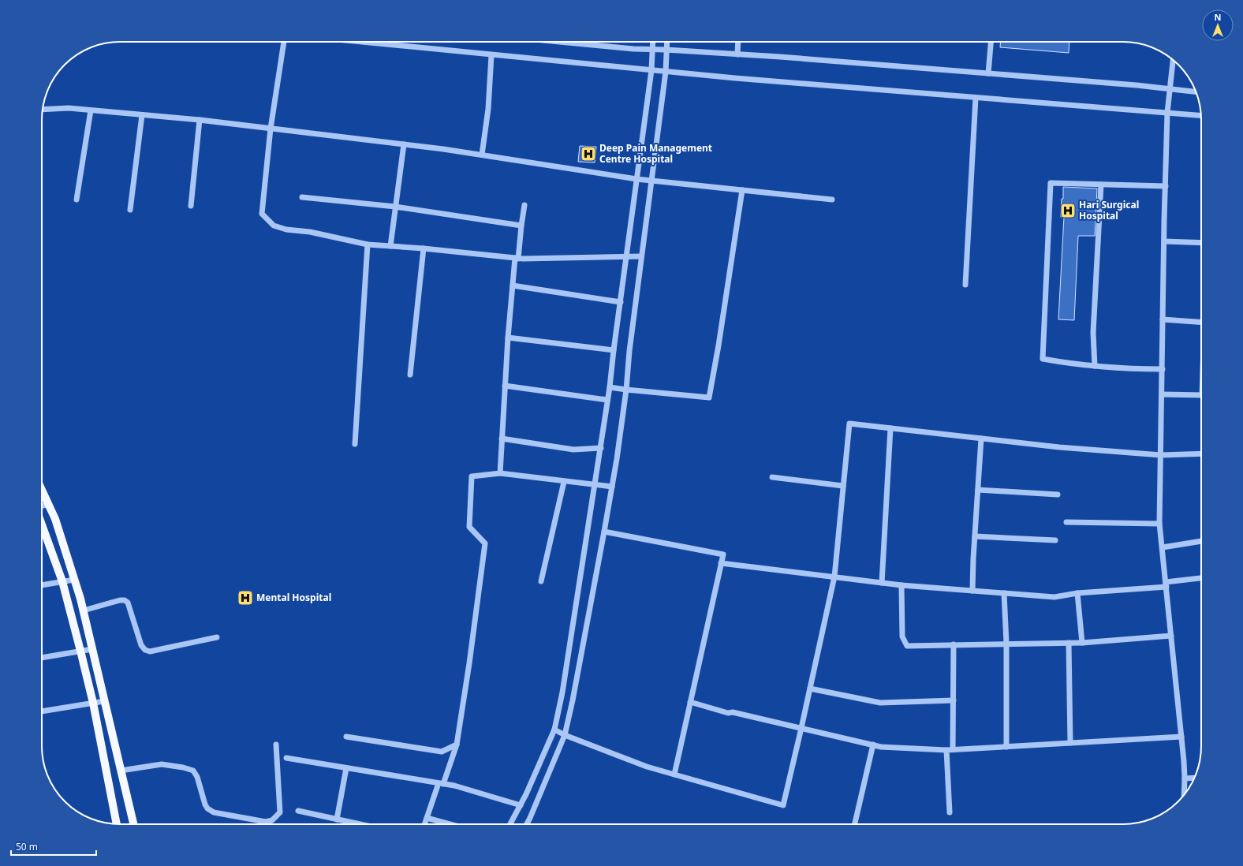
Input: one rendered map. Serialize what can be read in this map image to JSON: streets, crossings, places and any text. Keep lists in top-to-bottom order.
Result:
{
  "places": {
    "hospital": ["Deep Pain Management Centre Hospital", "Hari Surgical Hospital", "Mental Hospital"]
  },
  "scale_bar": "50 m",
  "north": "top"
}
